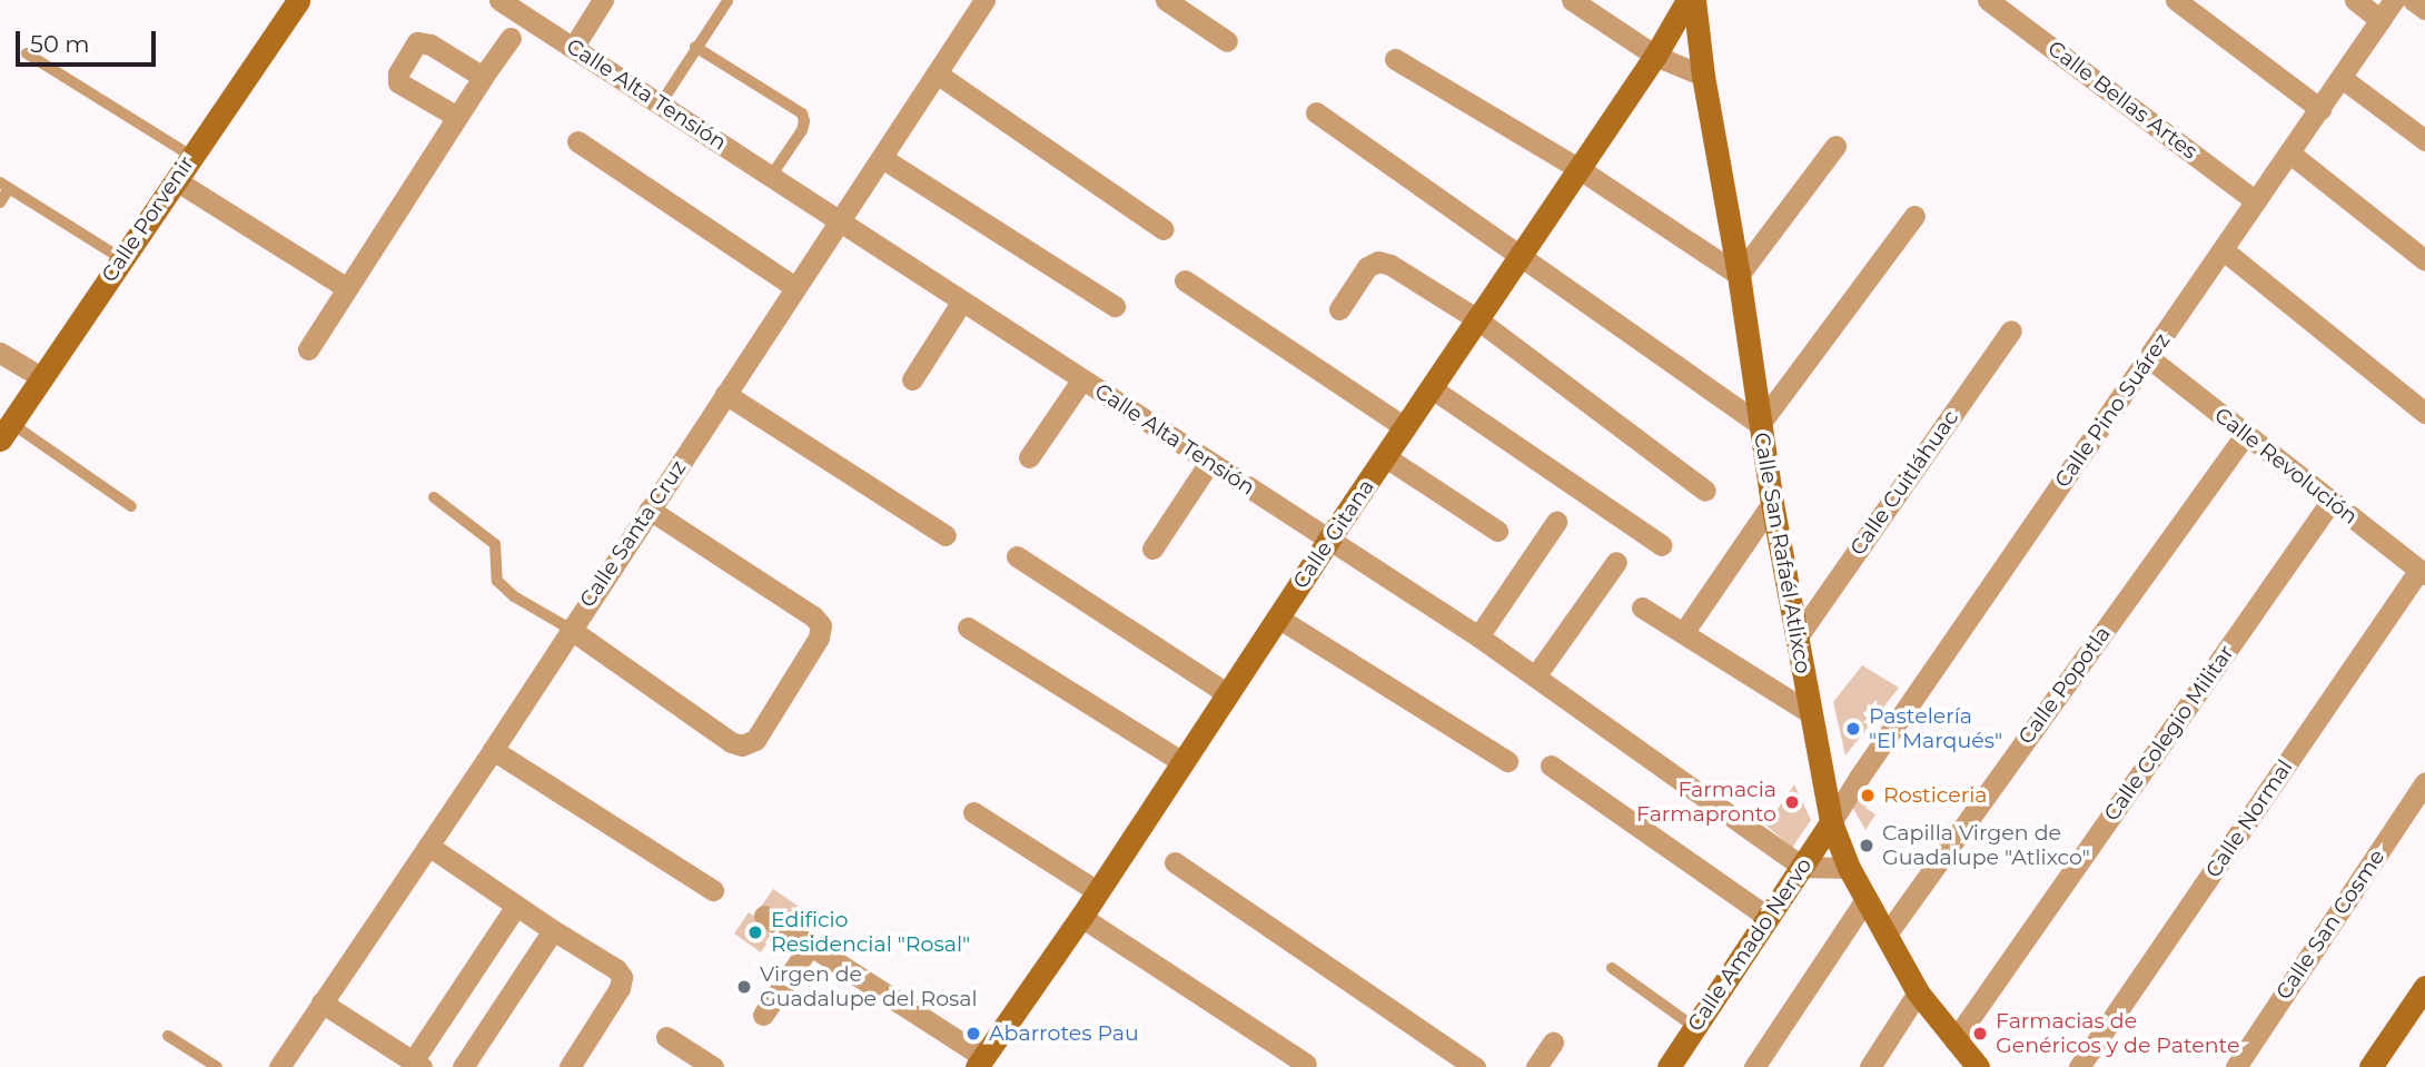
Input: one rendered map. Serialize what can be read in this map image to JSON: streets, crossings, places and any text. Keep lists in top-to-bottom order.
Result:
{
  "streets": {
    "street": [
      "Calle Alta Tensión",
      "Calle Bellas Artes",
      "Calle Porvenir",
      "Calle Pino Suárez",
      "Calle Revolución",
      "Calle Cuitláhuac",
      "Calle Santa Cruz",
      "Calle Gitana",
      "Calle San Rafaél Atlixco",
      "Calle Popotla",
      "Calle Colegio Militar",
      "Calle Normal",
      "Calle San Cosme",
      "Calle Amado Nervo"
    ]
  },
  "crossings": [
    ["Calle Alta Tensión", "Calle Santa Cruz"],
    ["Calle Alta Tensión", "Calle Gitana"],
    ["Calle Alta Tensión", "Calle Amado Nervo"],
    ["Calle Bellas Artes", "Calle Pino Suárez"],
    ["Calle Pino Suárez", "Calle Revolución"],
    ["Calle Pino Suárez", "Calle San Rafaél Atlixco"],
    ["Calle Pino Suárez", "Calle Amado Nervo"],
    ["Calle Revolución", "Calle Popotla"],
    ["Calle Revolución", "Calle Colegio Militar"],
    ["Calle Revolución", "Calle Normal"],
    ["Calle Cuitláhuac", "Calle San Rafaél Atlixco"],
    ["Calle San Rafaél Atlixco", "Calle Popotla"],
    ["Calle San Rafaél Atlixco", "Calle Colegio Militar"],
    ["Calle San Rafaél Atlixco", "Calle Amado Nervo"]
  ],
  "places": [
    "Pastelería \"El Marqués\"",
    "Rosticeria",
    "Farmacia Farmapronto",
    "Capilla Virgen de Guadalupe \"Atlixco\"",
    "Edificio Residencial \"Rosal\"",
    "Virgen de Guadalupe del Rosal",
    "Abarrotes Pau",
    "Farmacias de Genéricos y de Patente"
  ],
  "scale_bar": "50 m"
}
